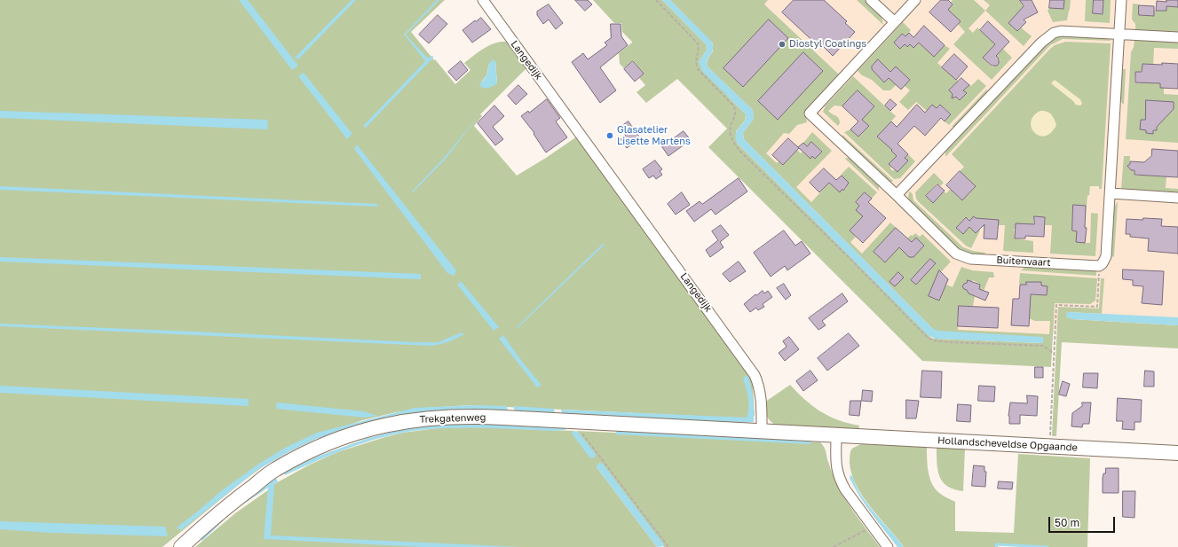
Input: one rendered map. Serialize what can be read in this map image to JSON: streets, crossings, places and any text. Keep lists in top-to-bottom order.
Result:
{
  "streets": {
    "street": [
      "Langedijk",
      "Buitenvaart",
      "Trekgatenweg",
      "Hollandscheveldse Opgaande"
    ]
  },
  "crossings": [
    ["Langedijk", "Trekgatenweg"]
  ],
  "places": ["Diostyl Coatings", "Glasatelier Lisette Martens"],
  "scale_bar": "50 m"
}
